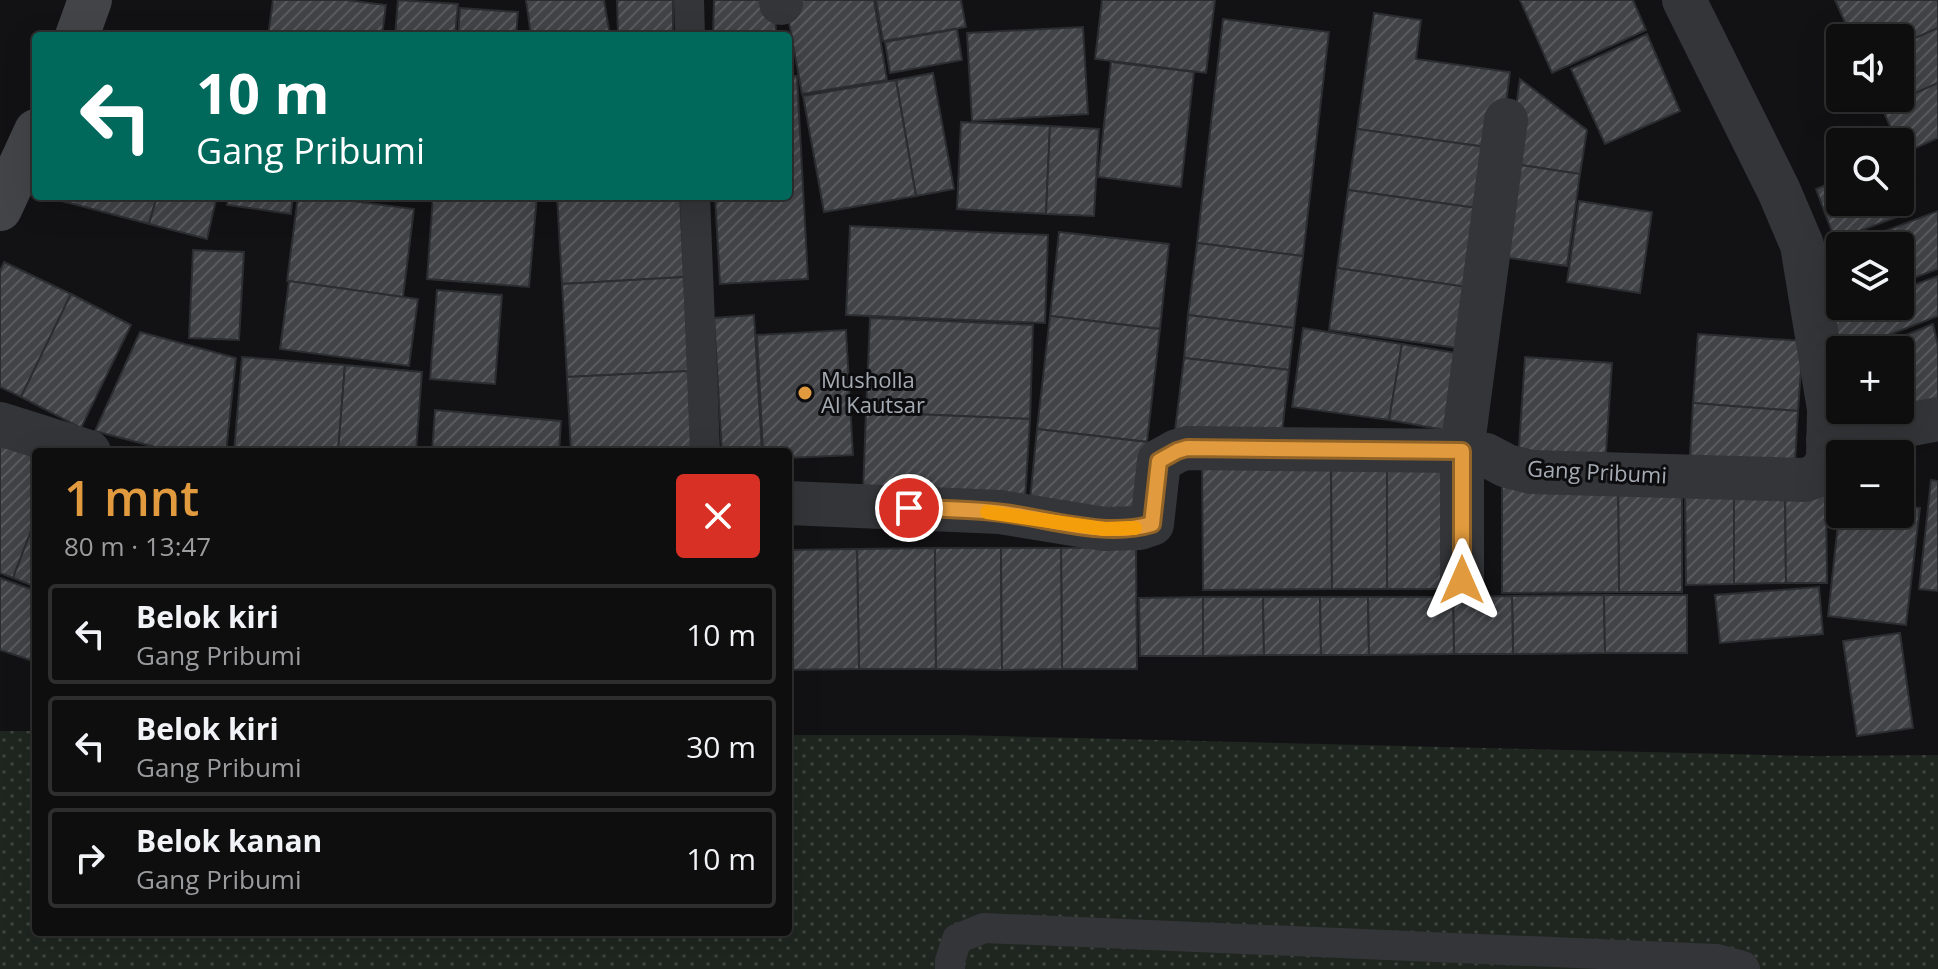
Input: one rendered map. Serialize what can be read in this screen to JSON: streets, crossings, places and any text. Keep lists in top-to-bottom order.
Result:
{
  "streets": {
    "street": ["Gang Pribumi"]
  },
  "places": ["Musholla Al Kautsar"],
  "page": {
    "map_buttons": ["+", "−"],
    "turn": ["10 m", "Gang Pribumi"],
    "heading": ["1 mnt", "80 m · 13:47"],
    "list": [
      {
        "name": "Belok kiri",
        "note": "Gang Pribumi",
        "value": "10 m"
      },
      {
        "name": "Belok kiri",
        "note": "Gang Pribumi",
        "value": "30 m"
      },
      {
        "name": "Belok kanan",
        "note": "Gang Pribumi",
        "value": "10 m"
      }
    ]
  }
}
